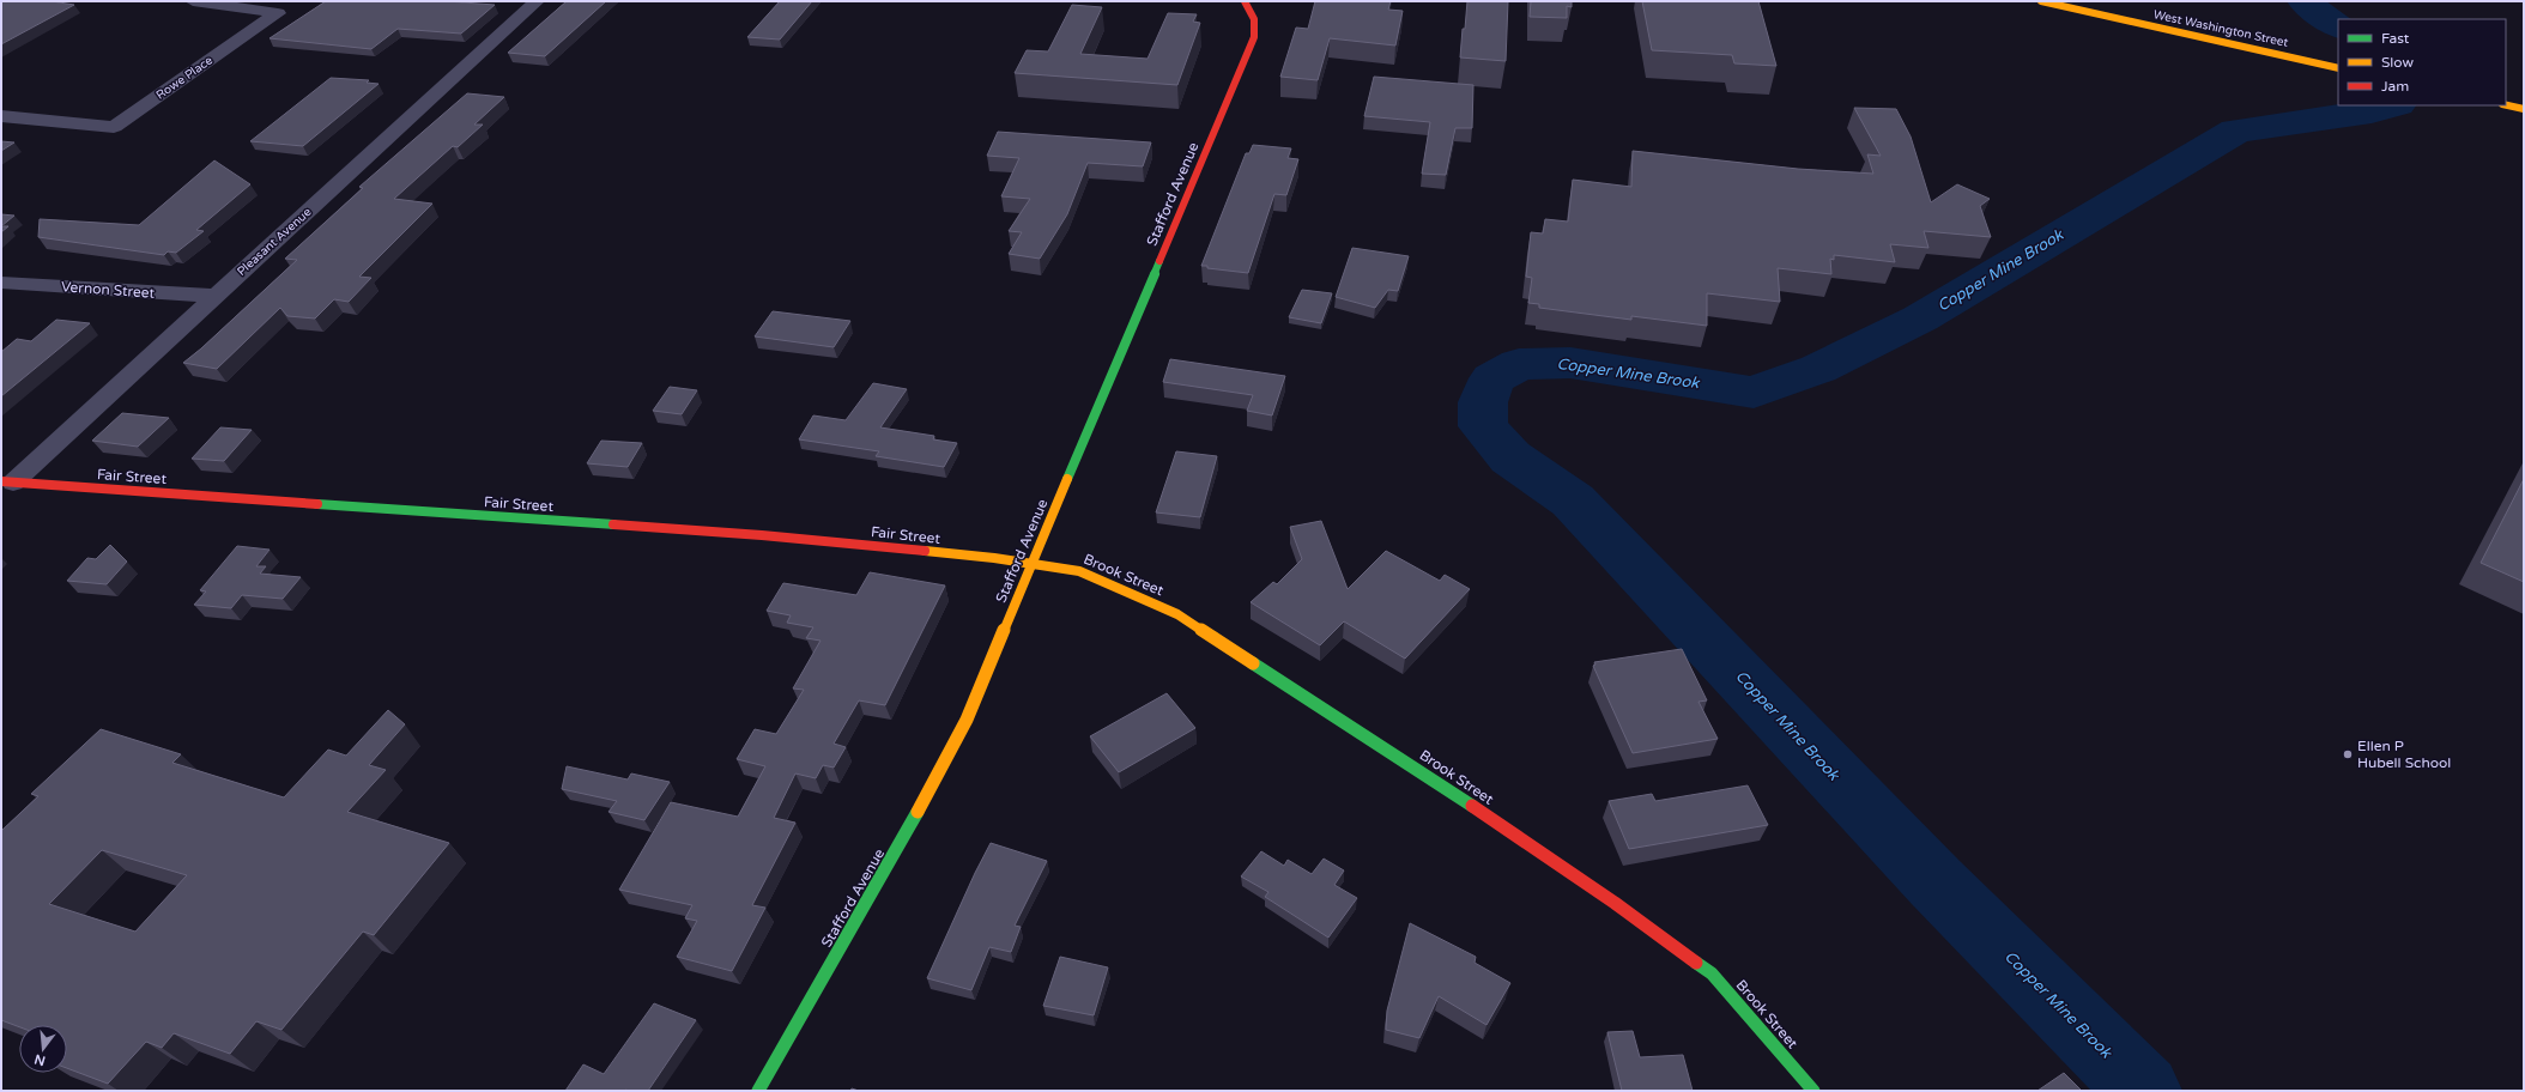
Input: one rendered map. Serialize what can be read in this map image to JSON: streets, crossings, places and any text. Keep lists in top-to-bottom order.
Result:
{
  "streets": {
    "main road": [
      "West Washington Street",
      "Stafford Avenue",
      "Fair Street",
      "Brook Street"
    ],
    "street": ["Rowe Place", "Pleasant Avenue", "Vernon Street"]
  },
  "crossings": [
    ["Stafford Avenue", "Fair Street"],
    ["Stafford Avenue", "Brook Street"],
    ["Pleasant Avenue", "Vernon Street"],
    ["Pleasant Avenue", "Fair Street"],
    ["Fair Street", "Brook Street"]
  ],
  "water": ["Copper Mine Brook"],
  "places": ["Ellen P Hubell School"],
  "legend": ["Fast", "Slow", "Jam"],
  "north": "bottom"
}
